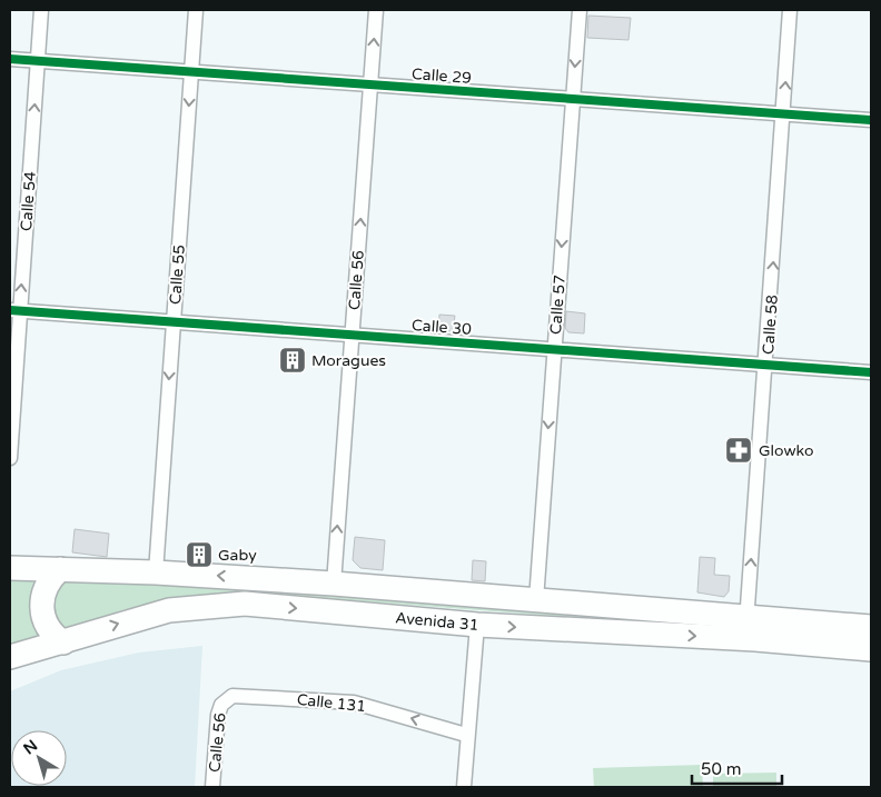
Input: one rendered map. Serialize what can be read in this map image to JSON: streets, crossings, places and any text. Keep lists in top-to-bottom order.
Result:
{
  "streets": {
    "highway": ["Avenida 31"],
    "street": [
      "Calle 29",
      "Calle 54",
      "Calle 55",
      "Calle 56",
      "Calle 57",
      "Calle 58",
      "Calle 30",
      "Calle 131"
    ]
  },
  "crossings": [
    ["Calle 29", "Calle 54"],
    ["Calle 29", "Calle 55"],
    ["Calle 29", "Calle 56"],
    ["Calle 29", "Calle 57"],
    ["Calle 29", "Calle 58"],
    ["Calle 54", "Calle 30"],
    ["Calle 55", "Calle 30"],
    ["Calle 55", "Avenida 31"],
    ["Calle 56", "Calle 30"],
    ["Calle 56", "Avenida 31"],
    ["Calle 56", "Calle 131"],
    ["Calle 57", "Calle 30"],
    ["Calle 57", "Avenida 31"],
    ["Calle 58", "Calle 30"],
    ["Calle 58", "Avenida 31"]
  ],
  "one_way": [
    "Calle 54",
    "Calle 55",
    "Calle 56",
    "Calle 57",
    "Calle 58",
    "Calle 131"
  ],
  "places": {
    "building": ["Moragues", "Gaby"],
    "pharmacy": ["Glowko"]
  },
  "scale_bar": "50 m",
  "north": "top left"
}
